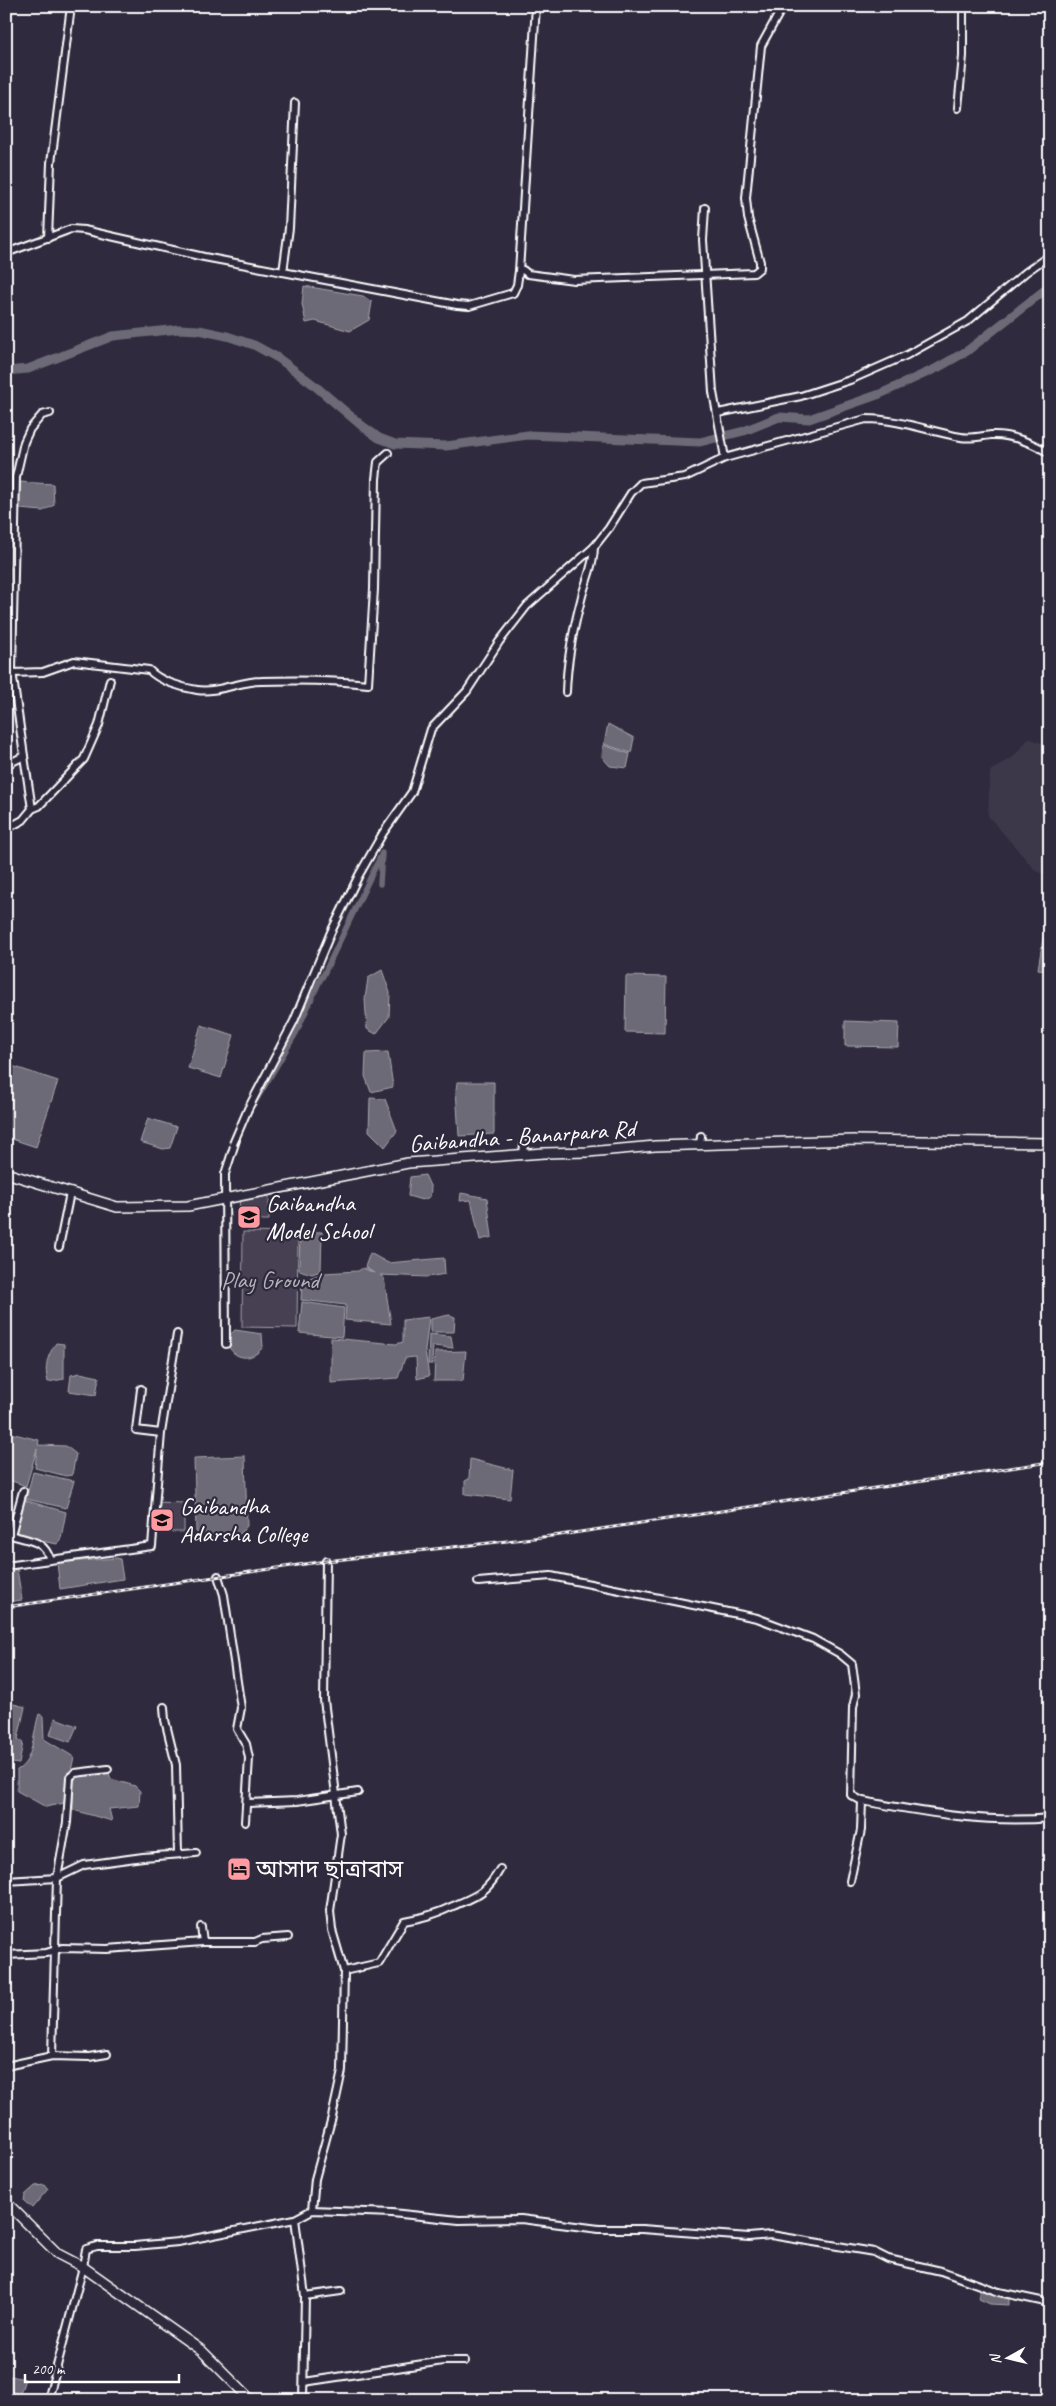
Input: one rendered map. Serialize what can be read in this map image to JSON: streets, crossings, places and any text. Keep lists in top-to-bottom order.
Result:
{
  "streets": {
    "main road": ["Gaibandha - Banarpara Rd"]
  },
  "parks": ["Play Ground"],
  "places": {
    "school or university": ["Gaibandha Model School", "Gaibandha Adarsha College"],
    "hotel": ["আসাদ ছাত্রাবাস"]
  },
  "scale_bar": "200 m",
  "north": "left"
}
